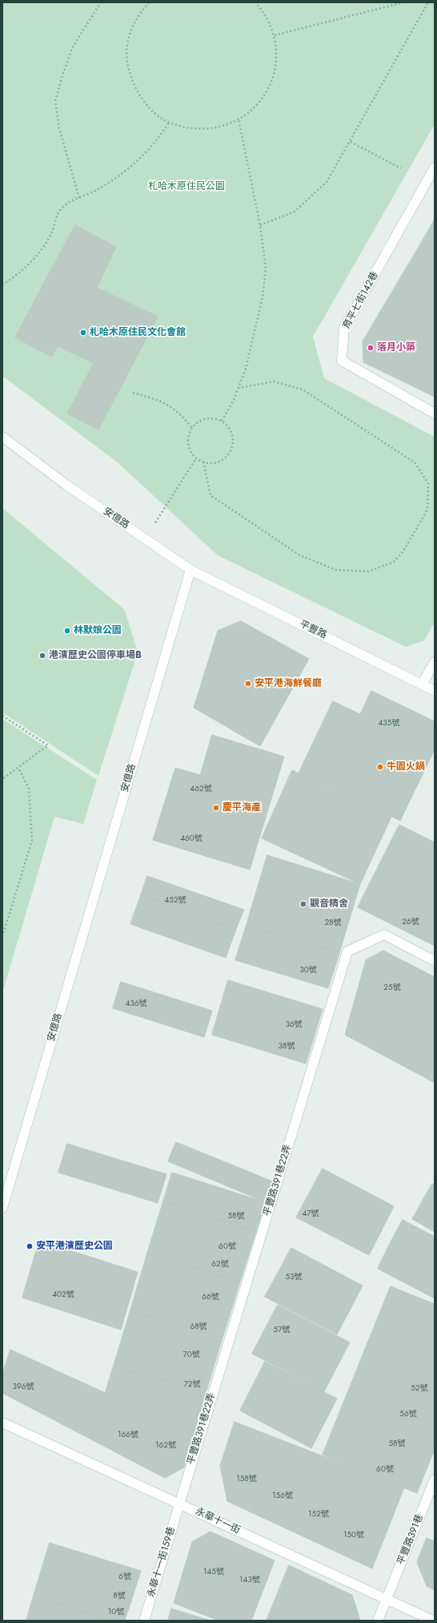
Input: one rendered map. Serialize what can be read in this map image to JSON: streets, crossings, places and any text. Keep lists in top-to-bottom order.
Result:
{
  "streets": {
    "street": [
      "育平七街142巷",
      "安億路",
      "平豐路",
      "平豐路391巷22弄",
      "永華十一街",
      "平豐路391巷",
      "永華十一街159巷"
    ]
  },
  "crossings": [
    ["安億路", "平豐路"],
    ["平豐路391巷22弄", "永華十一街"],
    ["平豐路391巷22弄", "永華十一街159巷"],
    ["永華十一街", "平豐路391巷"],
    ["永華十一街", "永華十一街159巷"]
  ],
  "parks": ["札哈木原住民公園"],
  "places": [
    "札哈木原住民文化會館",
    "落月小築",
    "林默娘公園",
    "港濱歷史公園停車場B",
    "安平港海鮮餐廳",
    "牛園火鍋",
    "慶平海產",
    "觀音精舍",
    "安平港濱歷史公園"
  ],
  "house_numbers": [
    "435號",
    "462號",
    "460號",
    "452號",
    "26號",
    "28號",
    "30號",
    "25號",
    "436號",
    "36號",
    "38號",
    "47號",
    "58號",
    "60號",
    "62號",
    "53號",
    "402號",
    "66號",
    "68號",
    "57號",
    "70號",
    "72號",
    "396號",
    "52號",
    "56號",
    "166號",
    "58號",
    "162號",
    "60號",
    "158號",
    "156號",
    "152號",
    "150號",
    "145號",
    "6號",
    "143號",
    "8號",
    "10號"
  ]
}
